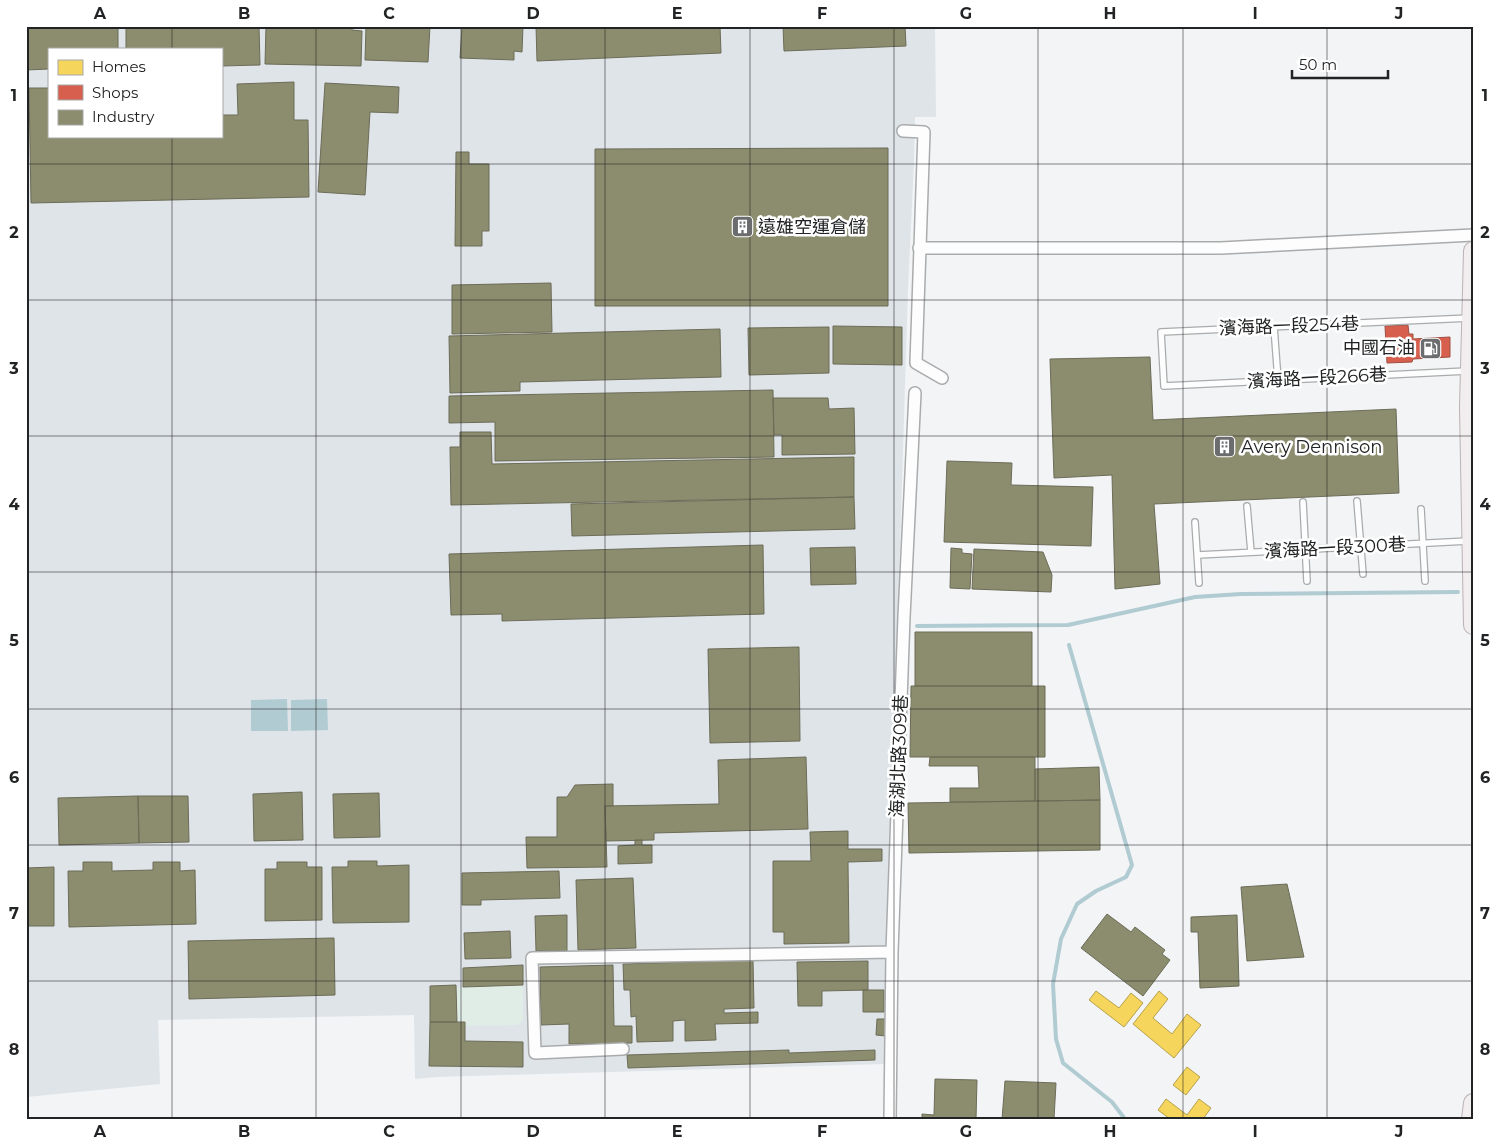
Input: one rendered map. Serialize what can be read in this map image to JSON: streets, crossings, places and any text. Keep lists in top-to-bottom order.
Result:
{
  "streets": {
    "street": ["海湖北路309巷"],
    "lane": ["濱海路一段254巷", "濱海路一段266巷", "濱海路一段300巷"]
  },
  "crossings": [
    ["濱海路一段254巷", "濱海路一段266巷"]
  ],
  "places": {
    "building": ["遠雄空運倉儲", "Avery Dennison"],
    "fuel station": ["中國石油"]
  },
  "legend": ["Homes", "Shops", "Industry"],
  "scale_bar": "50 m",
  "grid": {
    "columns": [
      "A",
      "B",
      "C",
      "D",
      "E",
      "F",
      "G",
      "H",
      "I",
      "J"
    ],
    "rows": [
      "1",
      "2",
      "3",
      "4",
      "5",
      "6",
      "7",
      "8"
    ]
  }
}
